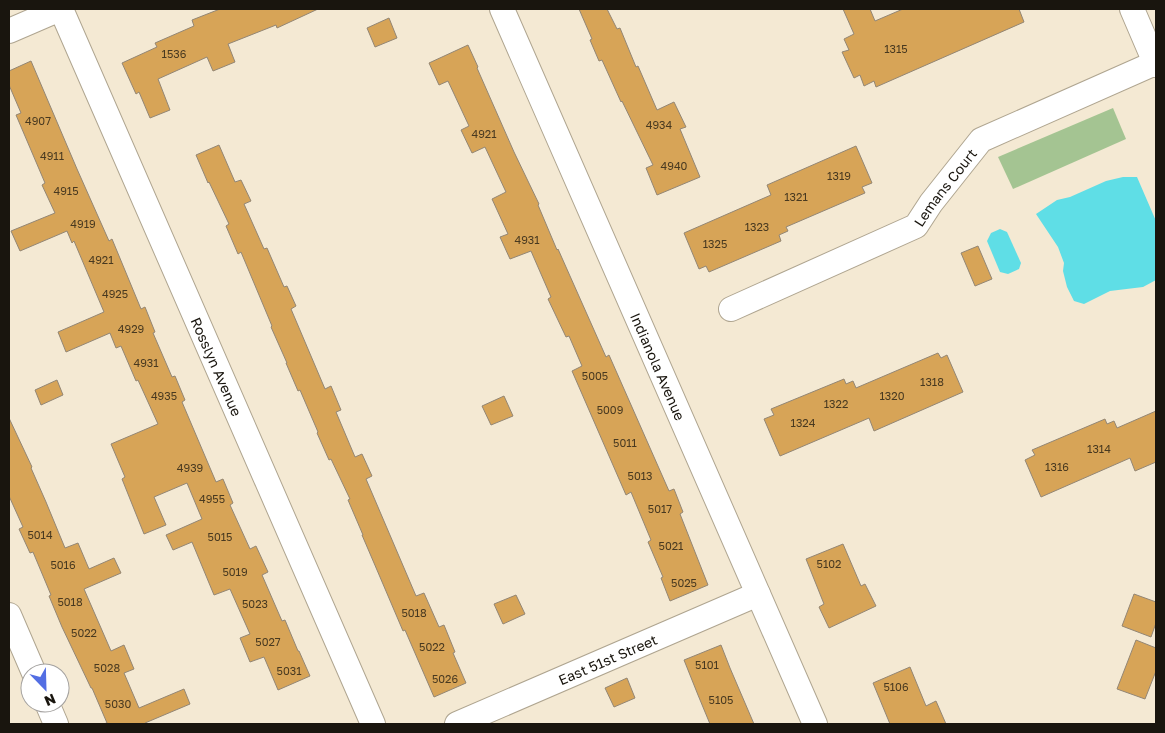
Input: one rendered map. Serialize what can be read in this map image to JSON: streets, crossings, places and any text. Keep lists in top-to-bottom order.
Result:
{
  "streets": {
    "street": [
      "Lemans Court",
      "Rosslyn Avenue",
      "Indianola Avenue",
      "East 51st Street"
    ]
  },
  "crossings": [
    ["Indianola Avenue", "East 51st Street"]
  ],
  "house_numbers": [
    "1315",
    "1536",
    "4907",
    "4934",
    "4921",
    "4911",
    "4940",
    "1319",
    "4915",
    "1321",
    "4919",
    "1323",
    "4931",
    "1325",
    "4921",
    "4925",
    "4929",
    "4931",
    "5005",
    "1318",
    "4935",
    "1320",
    "1322",
    "5009",
    "1324",
    "5011",
    "1314",
    "1316",
    "4939",
    "5013",
    "4955",
    "5017",
    "5014",
    "5015",
    "5021",
    "5102",
    "5016",
    "5019",
    "5025",
    "5018",
    "5023",
    "5018",
    "5022",
    "5027",
    "5022",
    "5101",
    "5028",
    "5031",
    "5026",
    "5106",
    "5105",
    "5030"
  ],
  "north": "bottom right"
}
